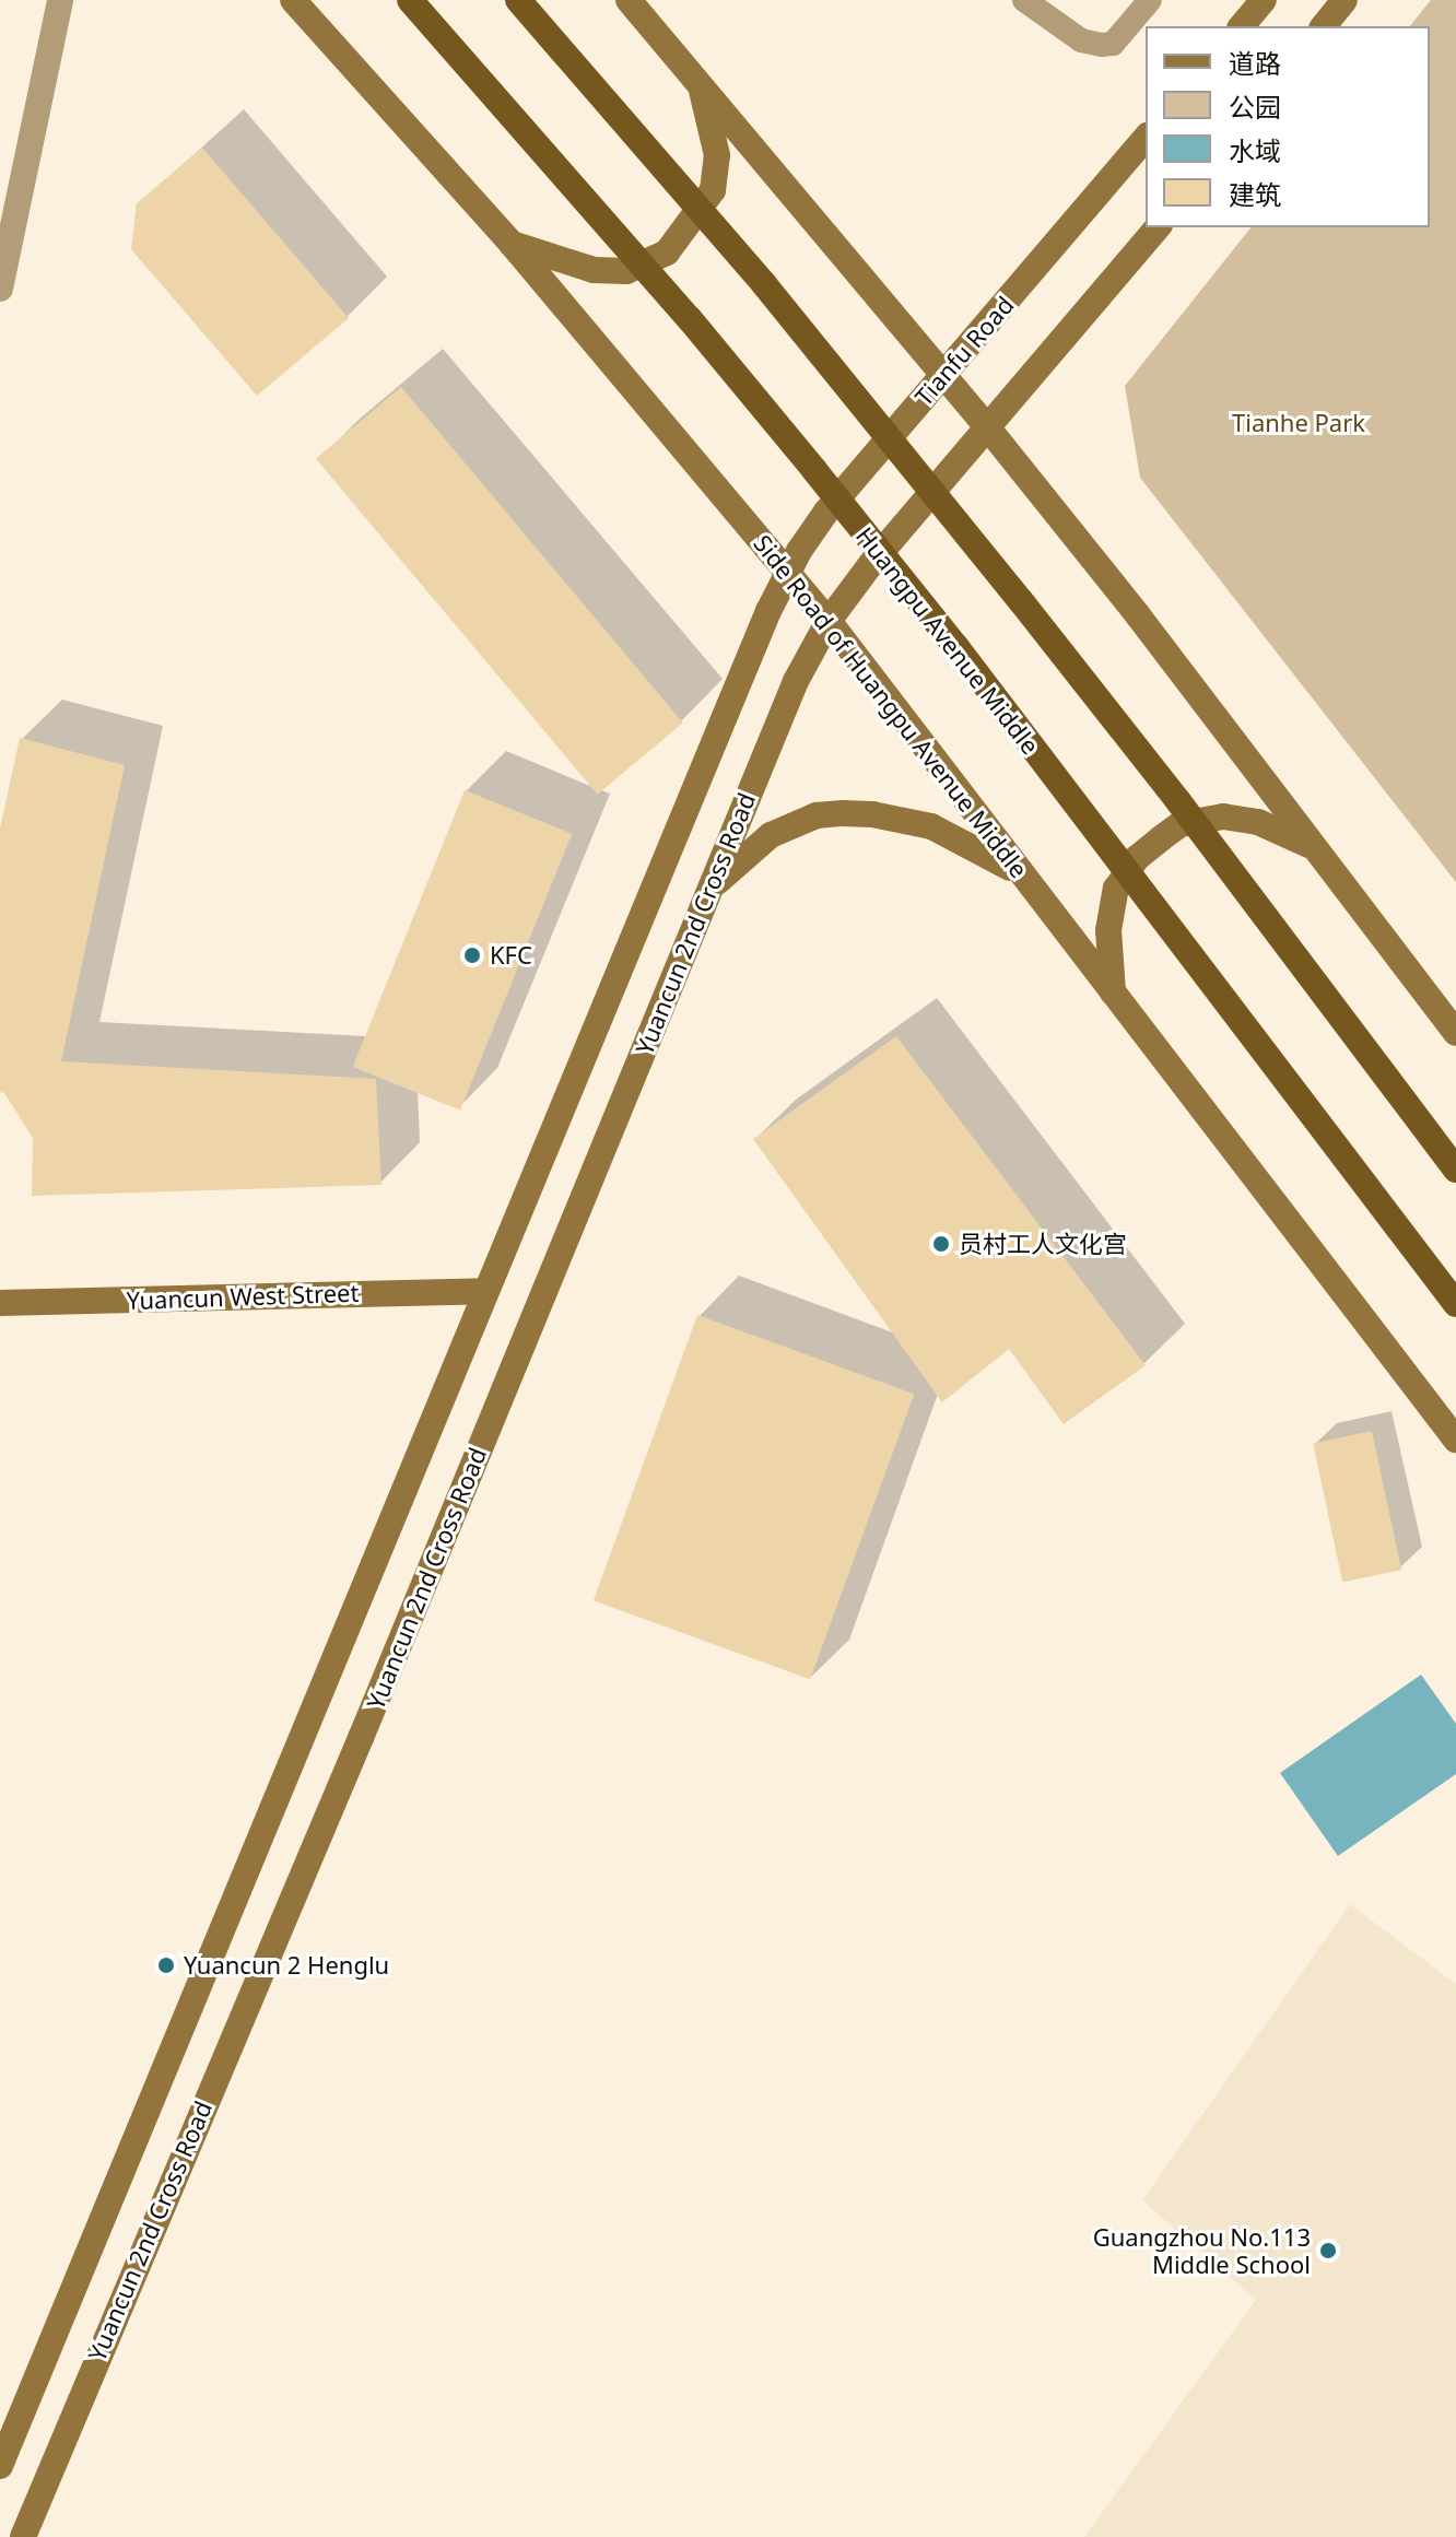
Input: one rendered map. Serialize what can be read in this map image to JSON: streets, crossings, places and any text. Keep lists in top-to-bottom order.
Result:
{
  "streets": {
    "main road": [
      "Tianfu Road",
      "Huangpu Avenue Middle",
      "Side Road of Huangpu Avenue Middle",
      "Yuancun 2nd Cross Road",
      "Yuancun West Street"
    ]
  },
  "crossings": [
    ["Tianfu Road", "Side Road of Huangpu Avenue Middle"],
    ["Tianfu Road", "Yuancun 2nd Cross Road"],
    ["Side Road of Huangpu Avenue Middle", "Yuancun 2nd Cross Road"],
    ["Yuancun 2nd Cross Road", "Yuancun West Street"]
  ],
  "parks": ["Tianhe Park"],
  "places": [
    "KFC",
    "员村工人文化宫",
    "Yuancun 2 Henglu",
    "Guangzhou No.113 Middle School"
  ],
  "legend": [
    "道路",
    "公园",
    "水域",
    "建筑"
  ]
}
